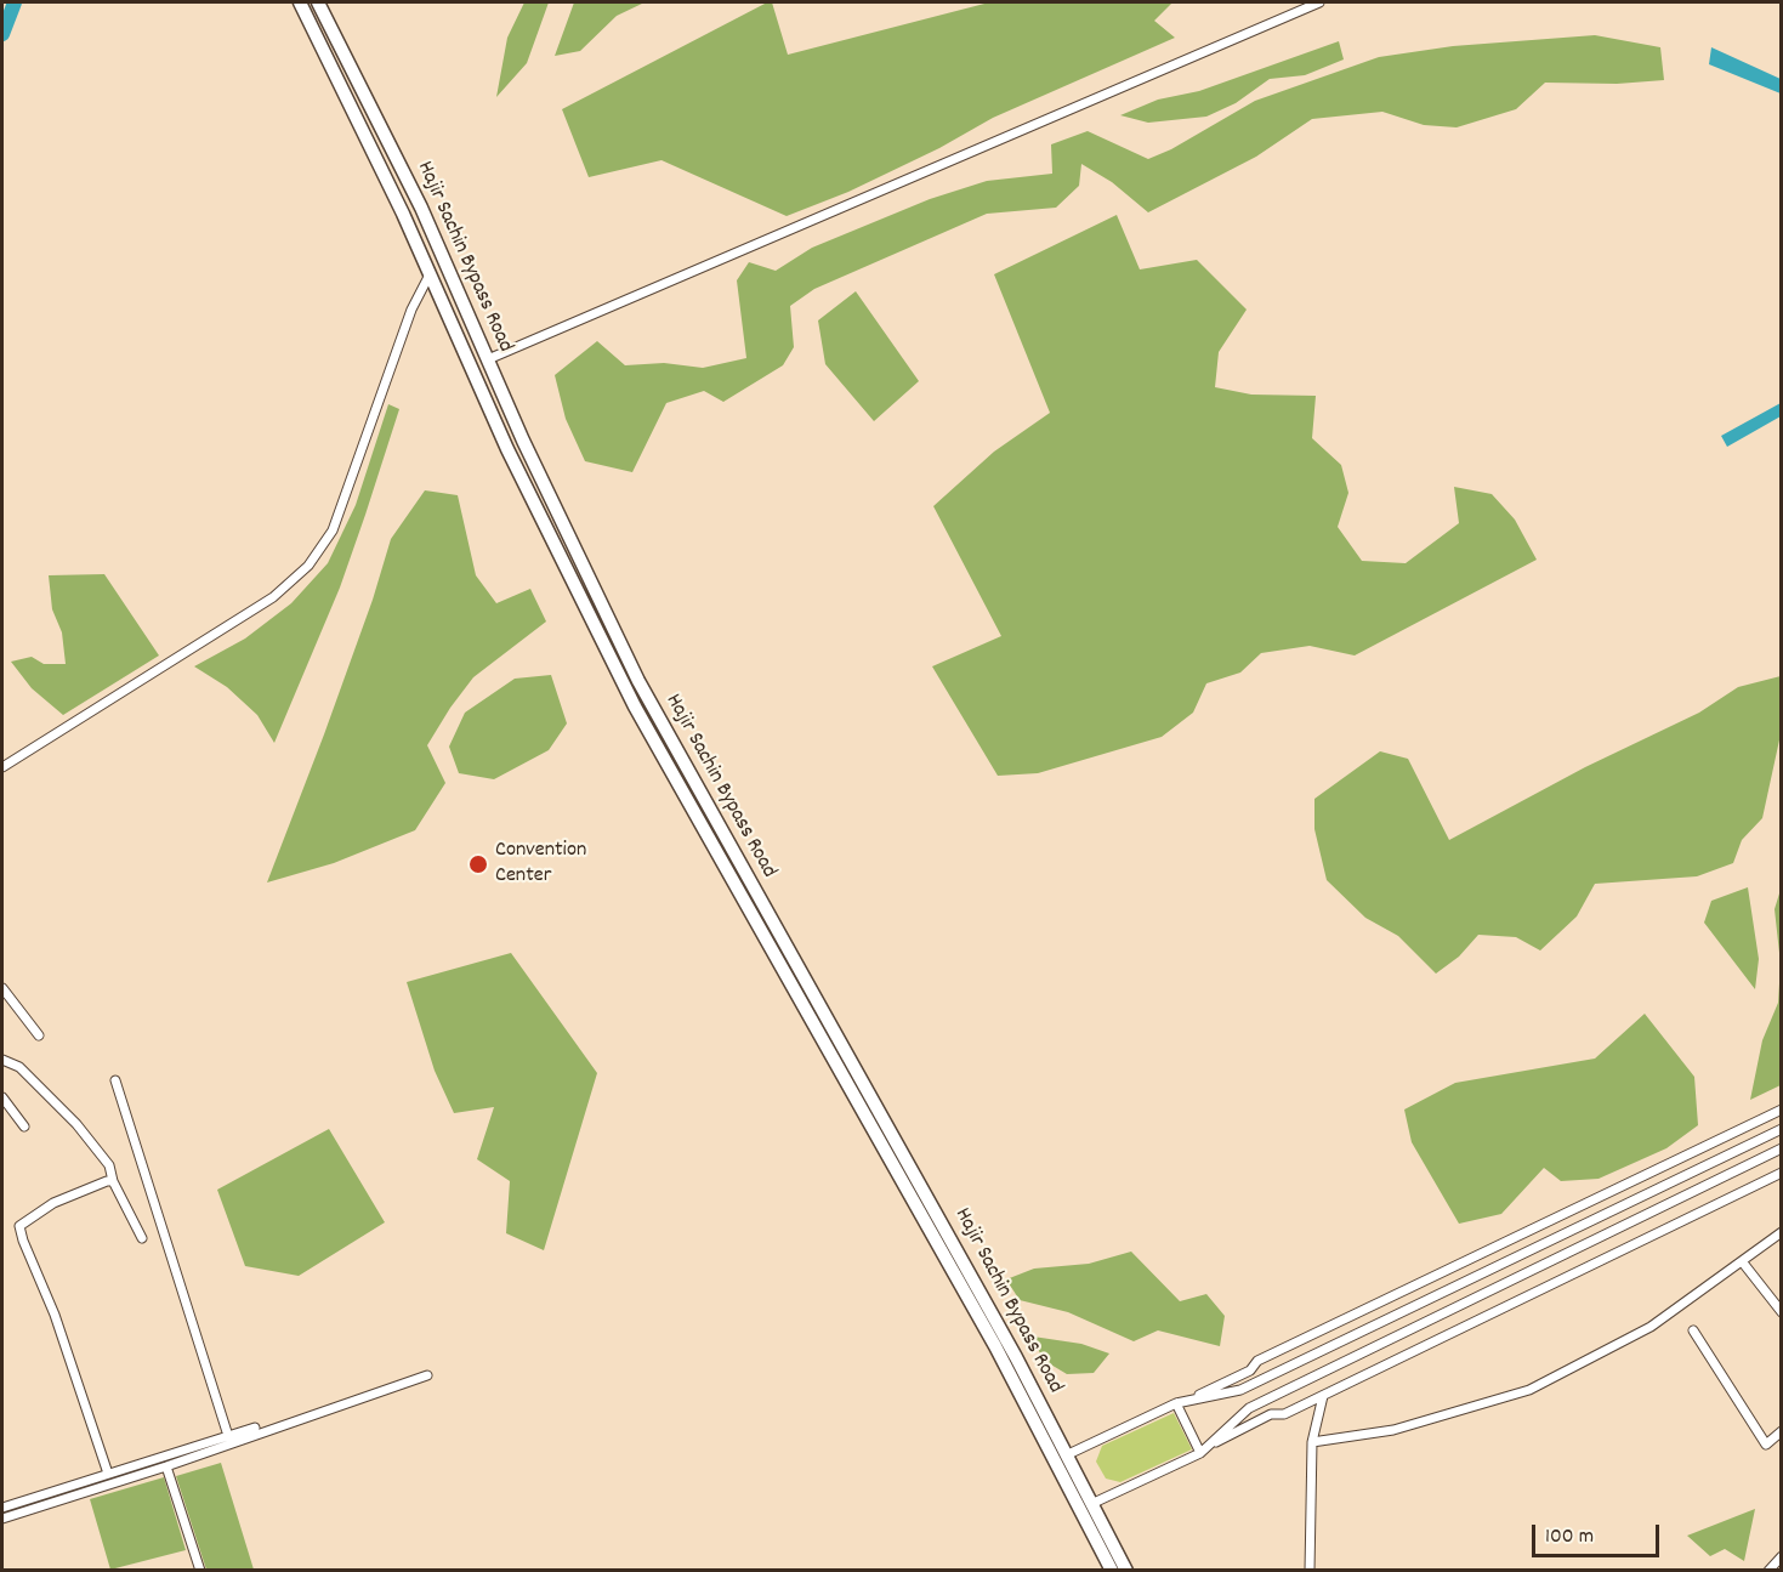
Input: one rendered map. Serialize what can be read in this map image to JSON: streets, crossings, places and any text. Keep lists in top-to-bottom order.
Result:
{
  "streets": {
    "highway": ["Hajir Sachin Bypass Road"]
  },
  "places": ["Convention Center"],
  "scale_bar": "100 m"
}
